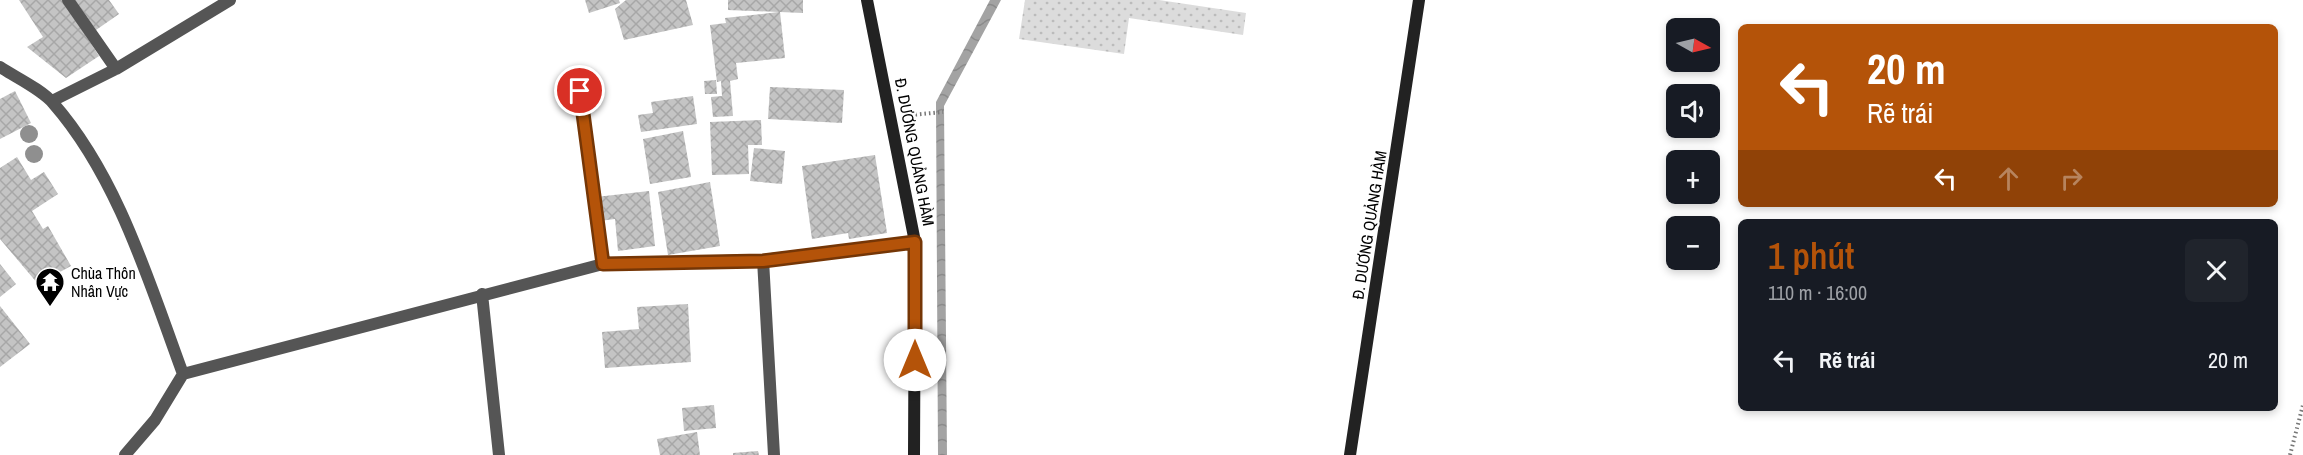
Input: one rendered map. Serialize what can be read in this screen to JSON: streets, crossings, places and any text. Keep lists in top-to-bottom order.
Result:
{
  "streets": {
    "main road": ["Đ. DƯƠNG QUẢNG HÀM"]
  },
  "places": {
    "temple": ["Chùa Thôn Nhân Vực"]
  },
  "north": "right",
  "page": {
    "map_buttons": ["+", "−"],
    "turn": ["20 m", "Rẽ trái"],
    "heading": ["1 phút", "110 m · 16:00"],
    "list": [
      {
        "name": "Rẽ trái",
        "value": "20 m"
      }
    ]
  }
}
